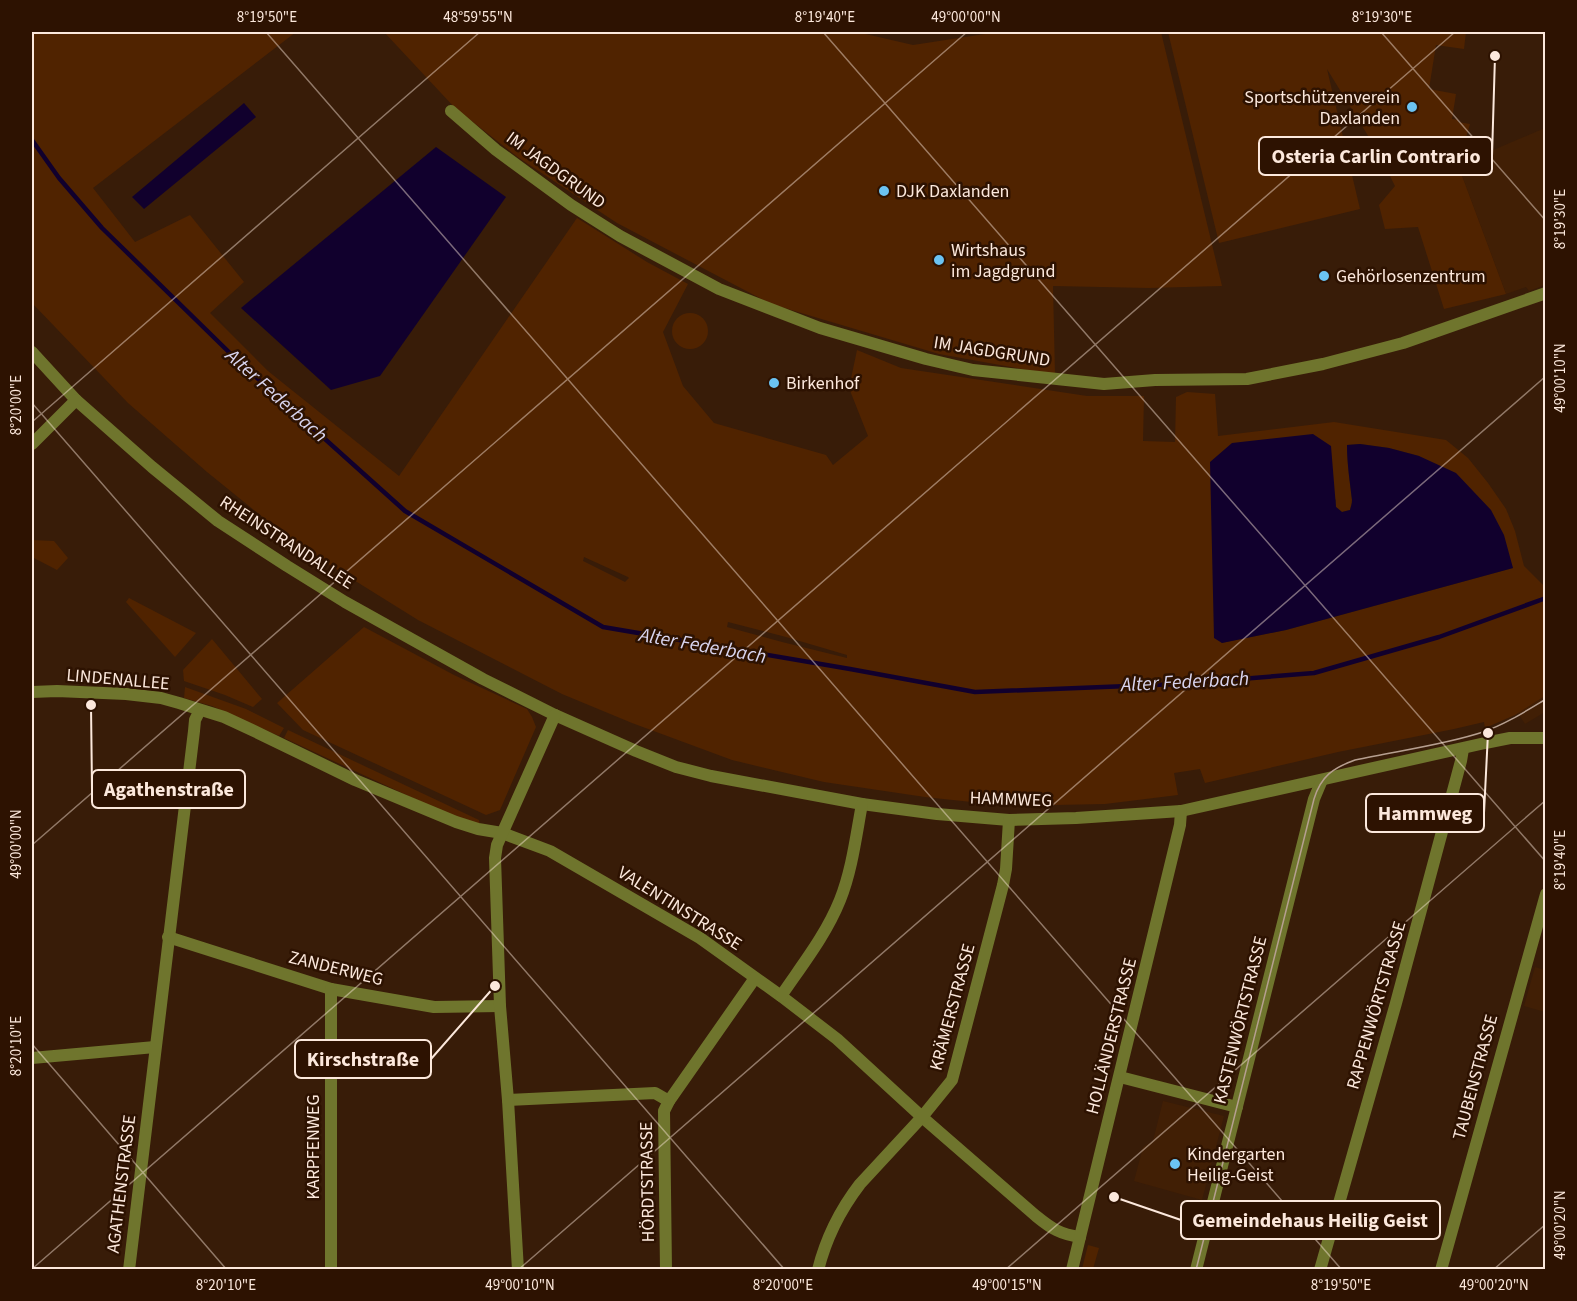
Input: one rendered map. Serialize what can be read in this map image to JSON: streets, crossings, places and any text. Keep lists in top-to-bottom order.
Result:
{
  "streets": {
    "street": [
      "IM JAGDGRUND",
      "RHEINSTRANDALLEE",
      "LINDENALLEE",
      "HAMMWEG",
      "VALENTINSTRASSE",
      "ZANDERWEG",
      "RAPPENWÖRTSTRASSE",
      "KRÄMERSTRASSE",
      "KASTENWÖRTSTRASSE",
      "HOLLÄNDERSTRASSE",
      "TAUBENSTRASSE",
      "KARPFENWEG",
      "HÖRDTSTRASSE",
      "AGATHENSTRASSE"
    ]
  },
  "crossings": [
    ["RHEINSTRANDALLEE", "HAMMWEG"],
    ["LINDENALLEE", "VALENTINSTRASSE"],
    ["LINDENALLEE", "AGATHENSTRASSE"],
    ["HAMMWEG", "RAPPENWÖRTSTRASSE"],
    ["HAMMWEG", "KRÄMERSTRASSE"],
    ["HAMMWEG", "KASTENWÖRTSTRASSE"],
    ["HAMMWEG", "HOLLÄNDERSTRASSE"],
    ["VALENTINSTRASSE", "KRÄMERSTRASSE"],
    ["VALENTINSTRASSE", "HOLLÄNDERSTRASSE"],
    ["VALENTINSTRASSE", "HÖRDTSTRASSE"],
    ["VALENTINSTRASSE", "AGATHENSTRASSE"],
    ["ZANDERWEG", "KARPFENWEG"],
    ["ZANDERWEG", "AGATHENSTRASSE"]
  ],
  "water": ["Alter Federbach"],
  "places": [
    "Osteria Carlin Contrario",
    "Sportschützenverein Daxlanden",
    "DJK Daxlanden",
    "Wirtshaus im Jagdgrund",
    "Gehörlosenzentrum",
    "Birkenhof",
    "Agathenstraße",
    "Hammweg",
    "Kirschstraße",
    "Kindergarten Heilig-Geist",
    "Gemeindehaus Heilig Geist"
  ],
  "coordinates": [
    "8°19'50\"E",
    "48°59'55\"N",
    "8°19'40\"E",
    "49°00'00\"N",
    "8°19'30\"E",
    "49°00'10\"N",
    "8°20'00\"E",
    "8°20'10\"E",
    "49°00'20\"N",
    "49°00'15\"N"
  ]
}
